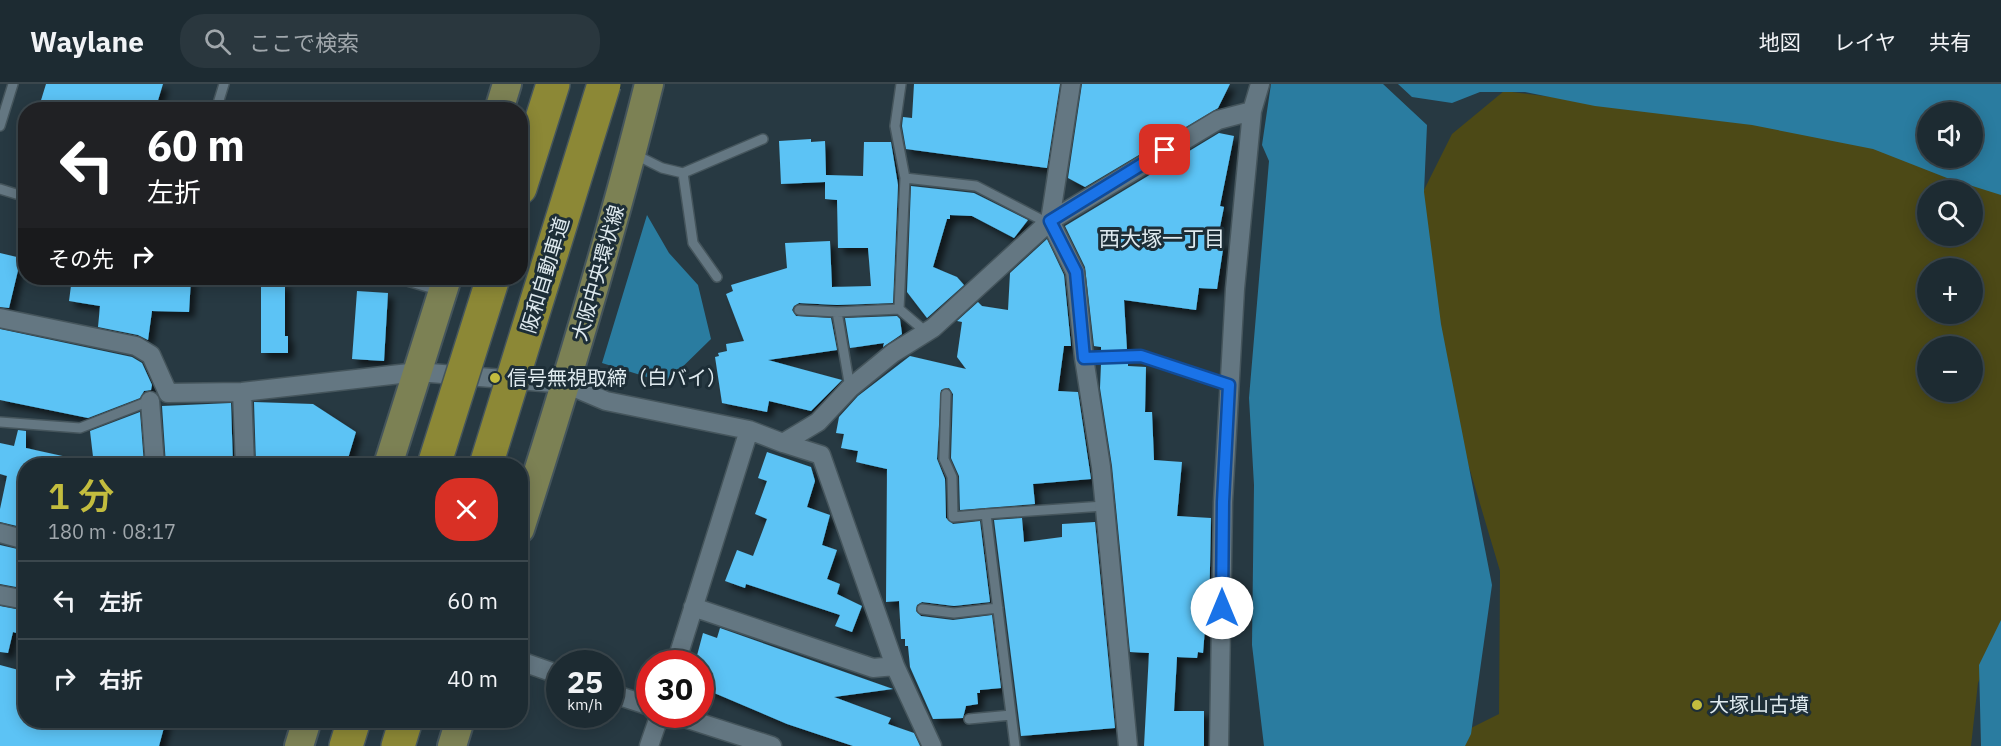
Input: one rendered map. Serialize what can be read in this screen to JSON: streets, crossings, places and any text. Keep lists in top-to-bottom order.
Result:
{
  "streets": {
    "highway": ["阪和自動車道"],
    "main road": ["大阪中央環状線"]
  },
  "districts": ["西大塚一丁目"],
  "places": ["信号無視取締（白バイ）", "大塚山古墳"],
  "page": {
    "header": "Waylane",
    "search": "ここで検索",
    "nav": ["地図", "レイヤ", "共有"],
    "map_buttons": ["+", "−"],
    "turn": ["60 m", "左折"],
    "then": "その先",
    "heading": ["1 分", "180 m · 08:17"],
    "list": [
      {
        "name": "左折",
        "value": "60 m"
      },
      {
        "name": "右折",
        "value": "40 m"
      }
    ],
    "speed": "25 km/h",
    "limit": "30"
  }
}
